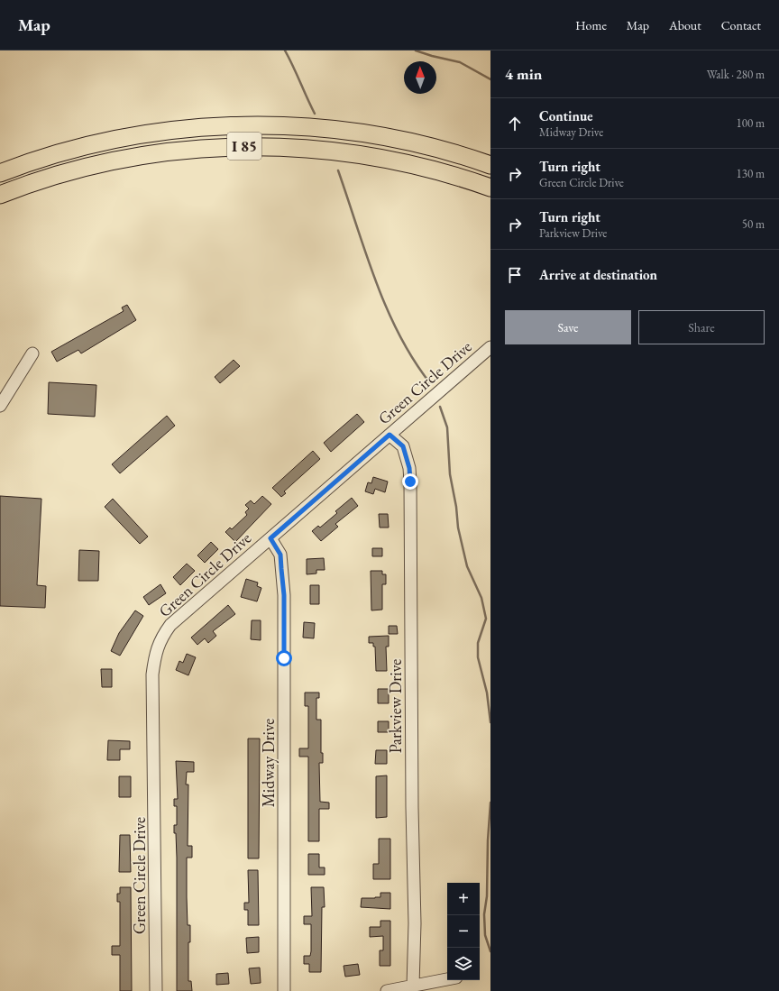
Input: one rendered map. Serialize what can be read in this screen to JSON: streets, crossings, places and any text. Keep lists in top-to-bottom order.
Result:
{
  "streets": {
    "highway": ["I 85"],
    "street": ["Green Circle Drive", "Parkview Drive", "Midway Drive"]
  },
  "crossings": [
    ["Green Circle Drive", "Parkview Drive"],
    ["Green Circle Drive", "Midway Drive"]
  ],
  "north": "top",
  "page": {
    "header": "Map",
    "nav": [
      "Home",
      "Map",
      "About",
      "Contact"
    ],
    "heading": ["4 min", "Walk · 280 m"],
    "list": [
      ["Continue", "Midway Drive", "100 m"],
      ["Turn right", "Green Circle Drive", "130 m"],
      ["Turn right", "Parkview Drive", "50 m"],
      "Arrive at destination"
    ],
    "buttons": ["Save", "Share"],
    "map_buttons": ["+", "−"]
  }
}
